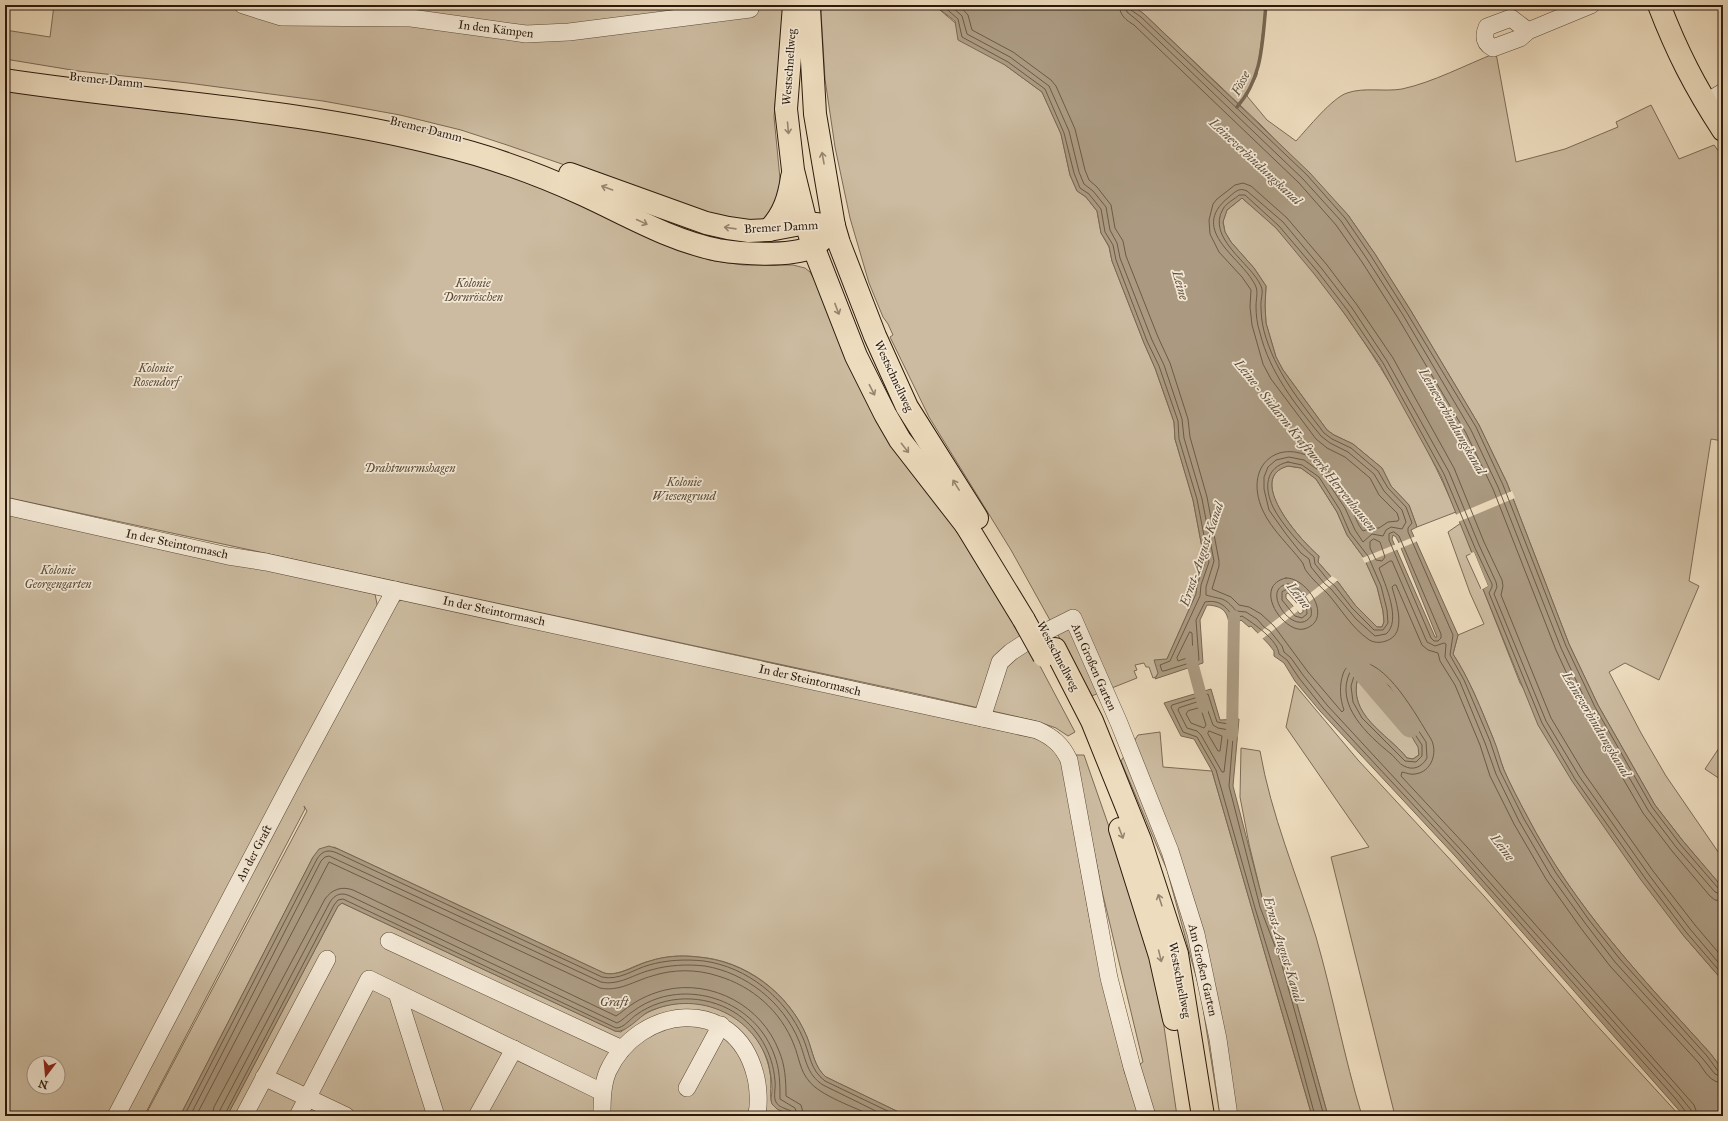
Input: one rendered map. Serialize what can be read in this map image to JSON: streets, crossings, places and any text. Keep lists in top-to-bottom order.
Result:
{
  "streets": {
    "main road": ["Westschnellweg", "Bremer Damm"],
    "street": [
      "In den Kämpen",
      "In der Steintormasch",
      "Am Großen Garten",
      "An der Graft"
    ]
  },
  "crossings": [
    ["Westschnellweg", "Bremer Damm"],
    ["In der Steintormasch", "Am Großen Garten"],
    ["In der Steintormasch", "An der Graft"]
  ],
  "water": [
    "Fösse",
    "Leineverbindungskanal",
    "Leine",
    "Leine - Südarm Kraftwerk Herrenhausen",
    "Ernst-August-Kanal",
    "Graft"
  ],
  "parks": [
    "Kolonie Dornröschen",
    "Kolonie Rosendorf",
    "Drahtwurmshagen",
    "Kolonie Wiesengrund",
    "Kolonie Georgengarten"
  ],
  "north": "bottom"
}
